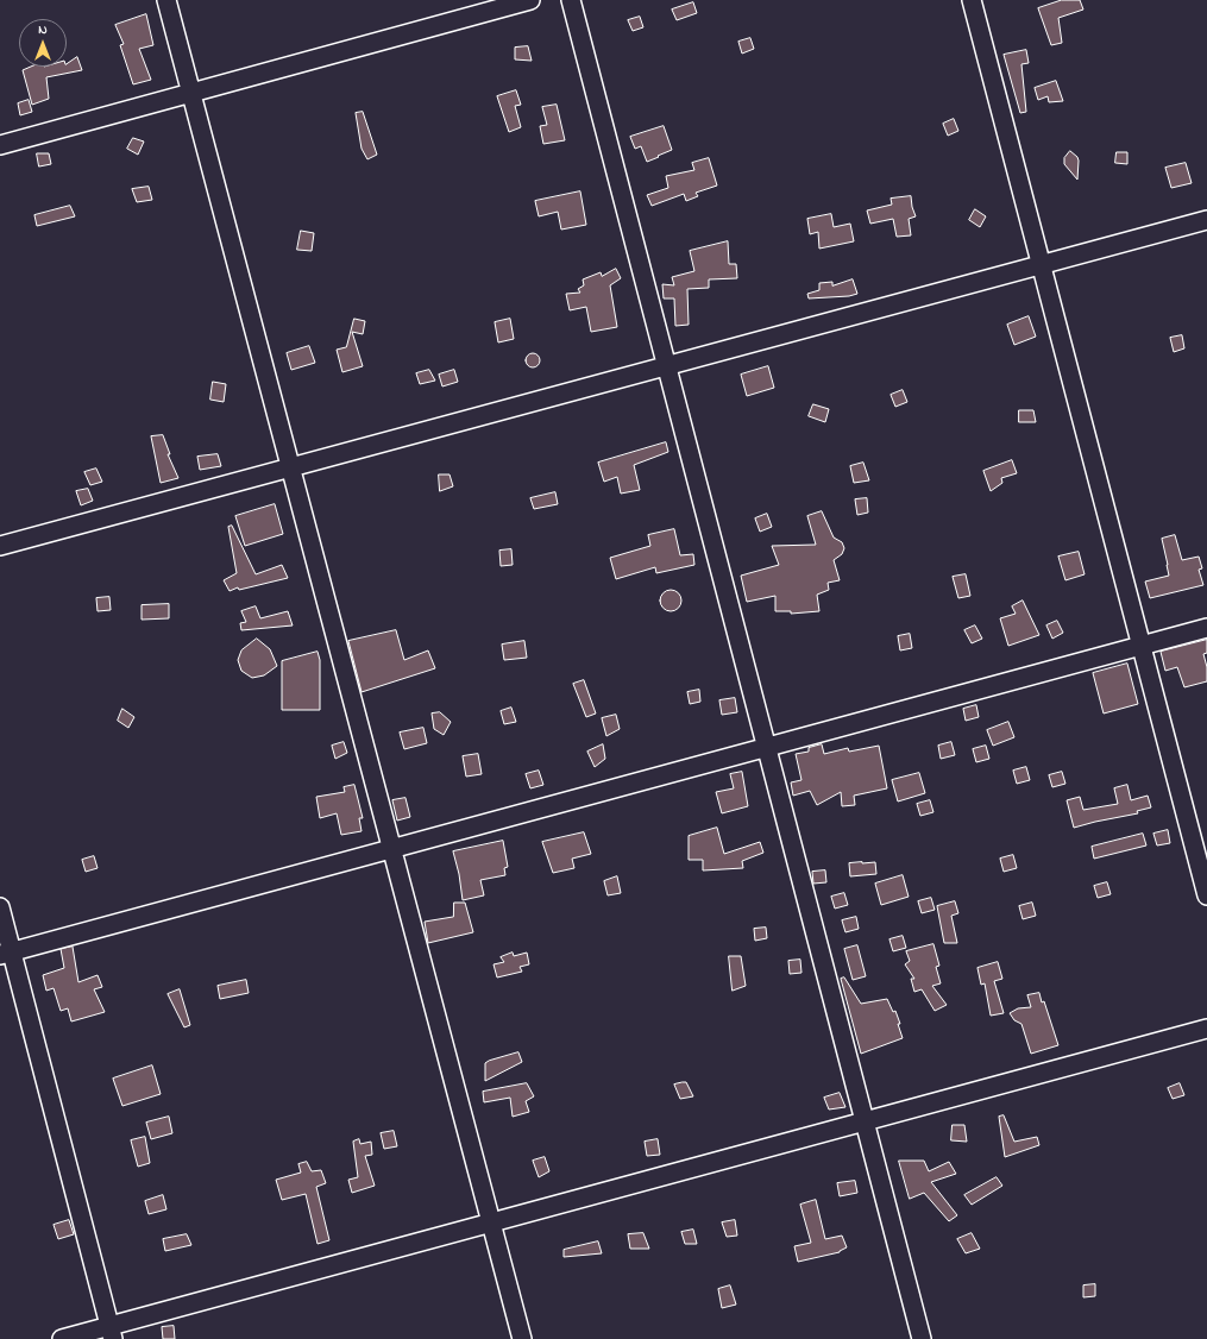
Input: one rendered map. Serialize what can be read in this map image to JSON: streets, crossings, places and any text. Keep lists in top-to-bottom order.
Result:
{
  "north": "top"
}
